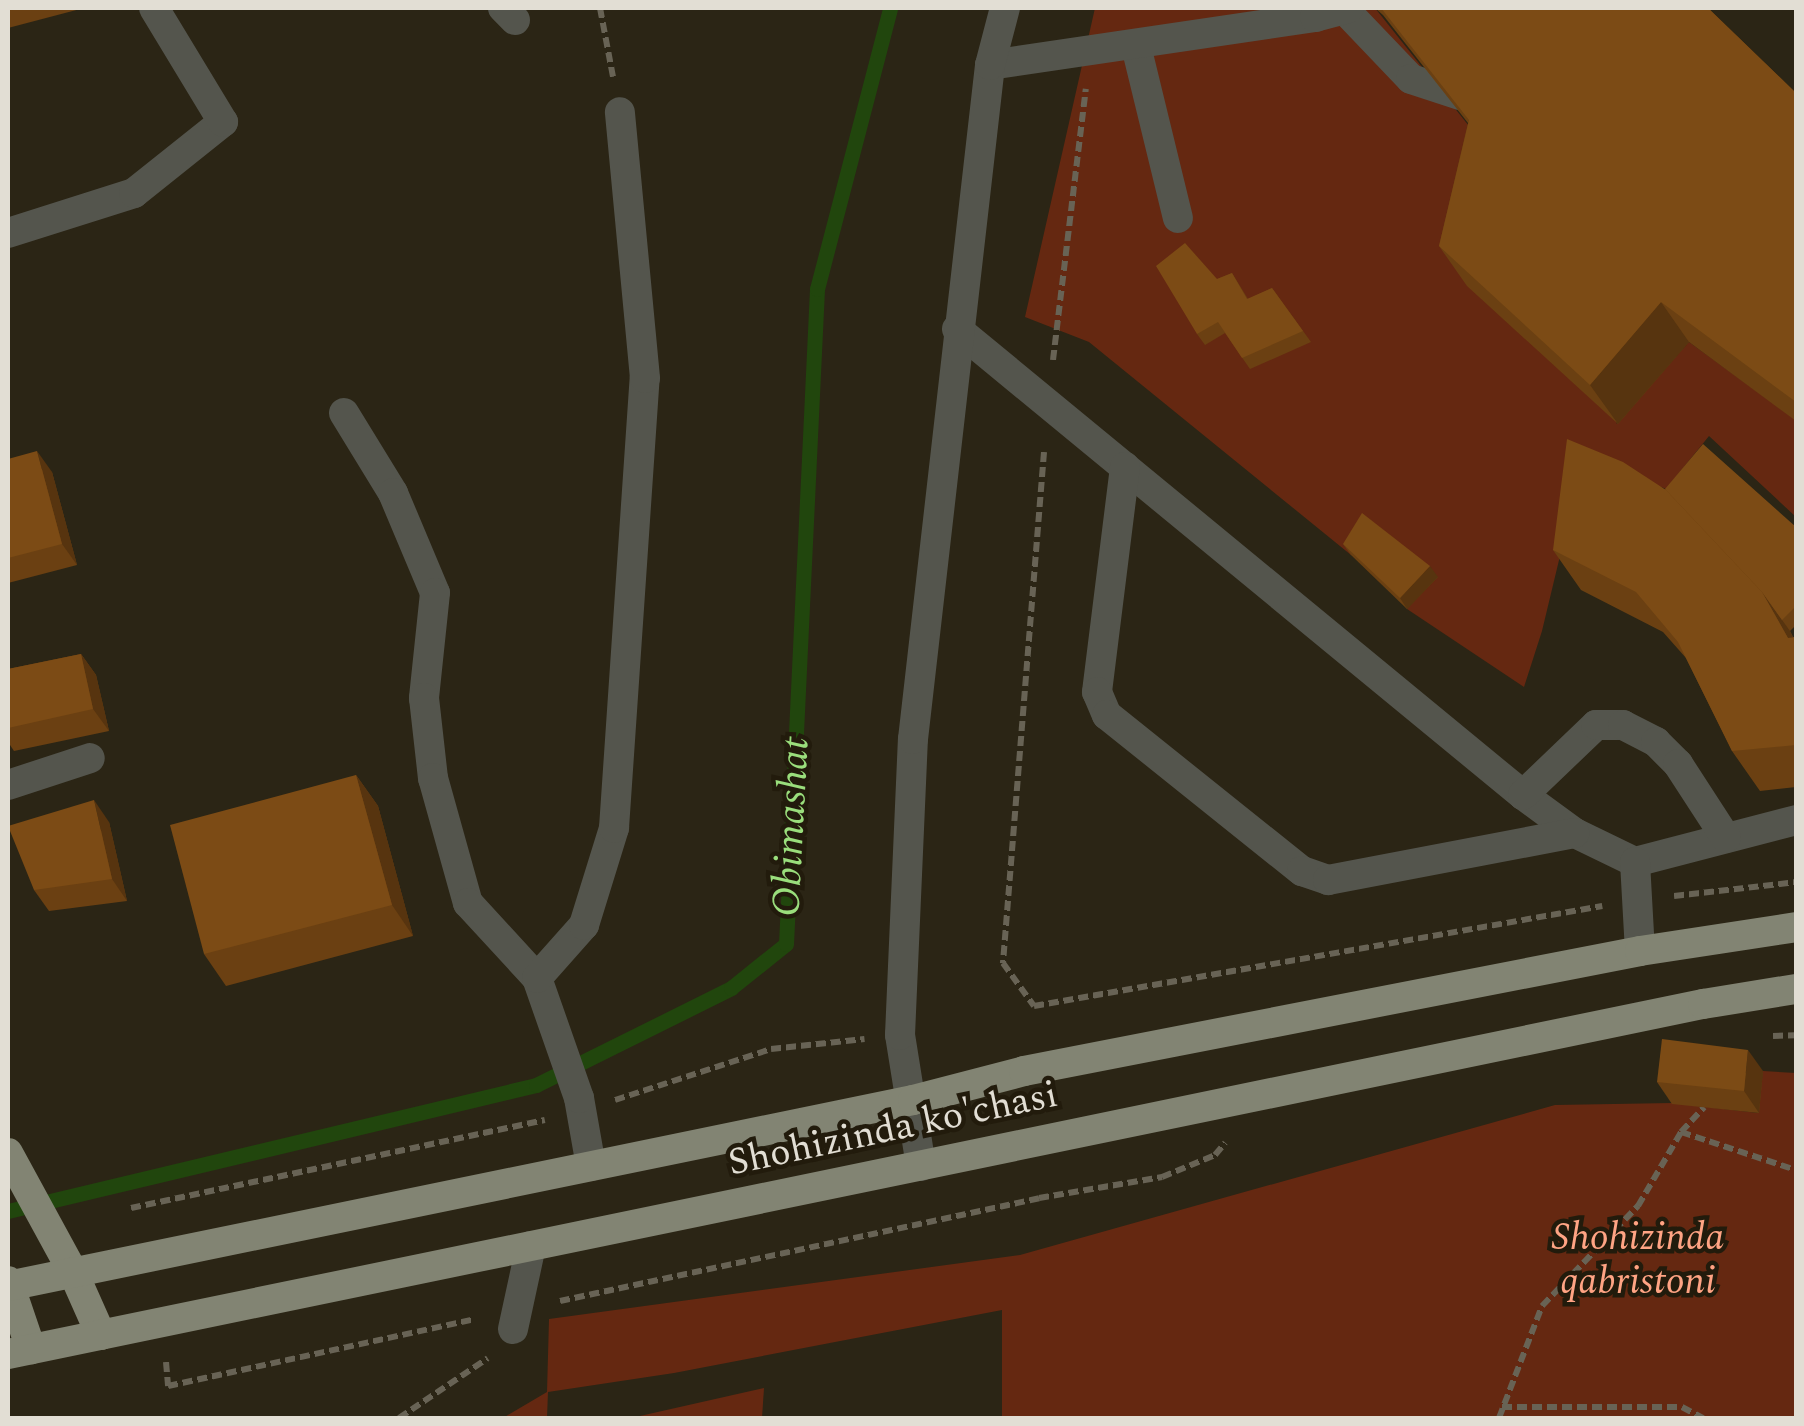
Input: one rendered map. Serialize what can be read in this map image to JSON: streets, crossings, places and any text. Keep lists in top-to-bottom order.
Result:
{
  "streets": {
    "main road": ["Shohizinda ko'chasi"]
  },
  "water": ["Obimashat"],
  "parks": ["Shohizinda qabristoni"]
}
